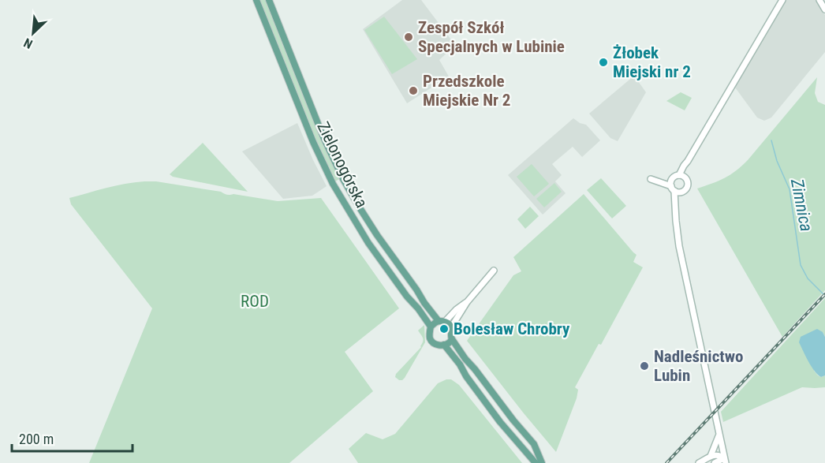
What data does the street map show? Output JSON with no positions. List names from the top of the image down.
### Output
{
  "streets": {
    "main road": ["Zielonogórska"]
  },
  "water": ["Zimnica"],
  "parks": ["ROD"],
  "places": [
    "Zespół Szkół Specjalnych w Lubinie",
    "Żłobek Miejski nr 2",
    "Przedszkole Miejskie Nr 2",
    "Bolesław Chrobry",
    "Nadleśnictwo Lubin"
  ],
  "scale_bar": "200 m",
  "north": "bottom left"
}
